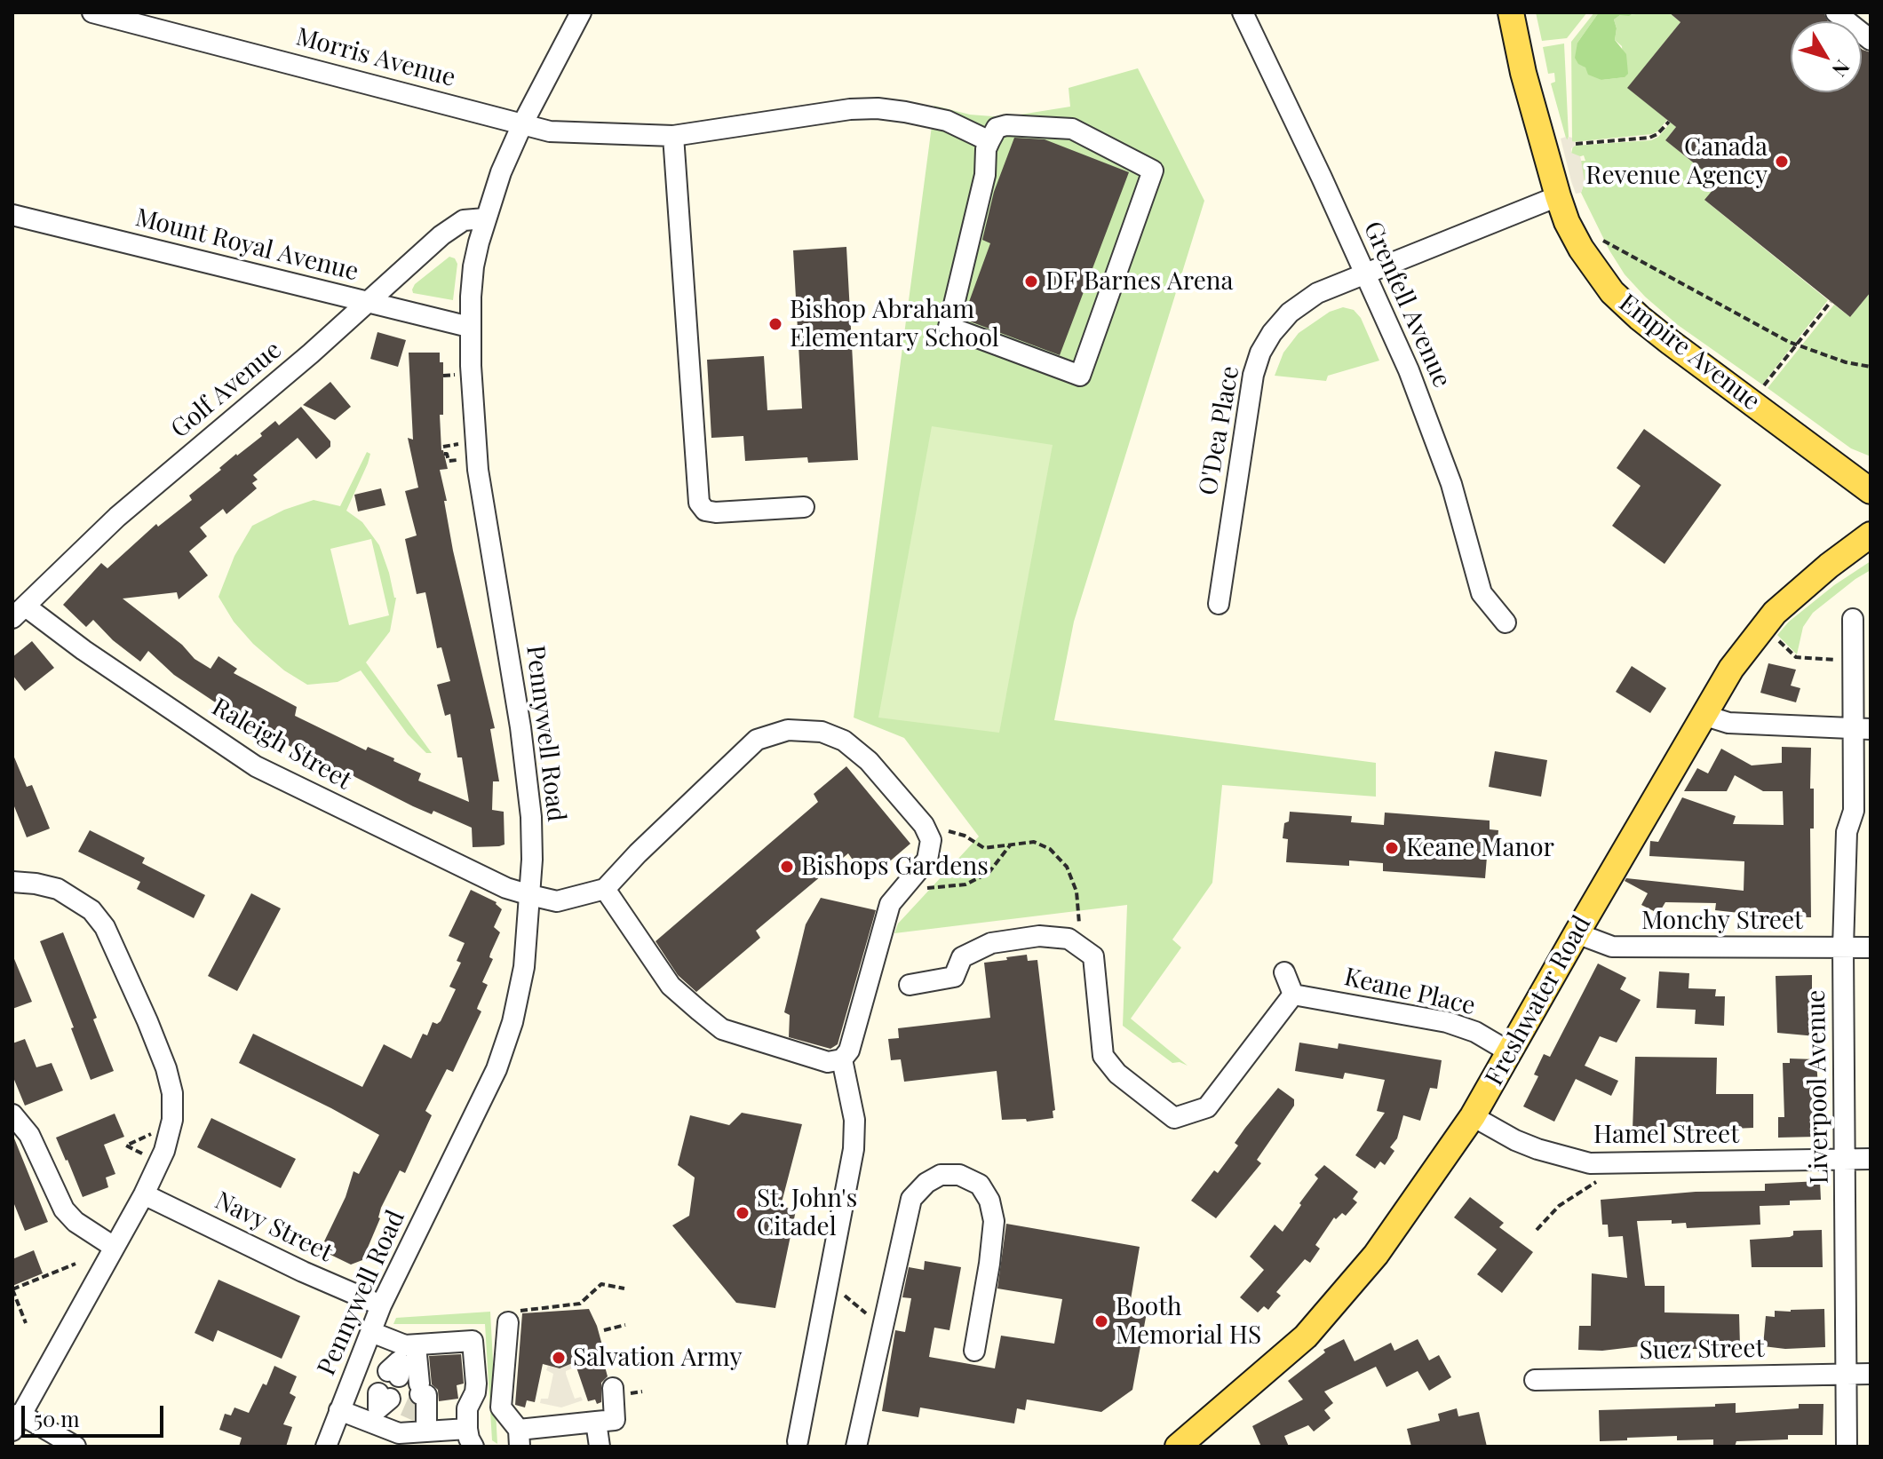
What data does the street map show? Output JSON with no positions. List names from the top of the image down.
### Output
{
  "streets": {
    "main road": ["Empire Avenue", "Freshwater Road"],
    "street": [
      "Morris Avenue",
      "Mount Royal Avenue",
      "Grenfell Avenue",
      "Golf Avenue",
      "O'Dea Place",
      "Pennywell Road",
      "Raleigh Street",
      "Monchy Street",
      "Keane Place",
      "Liverpool Avenue",
      "Hamel Street",
      "Navy Street",
      "Suez Street"
    ]
  },
  "crossings": [
    ["Morris Avenue", "Pennywell Road"],
    ["Mount Royal Avenue", "Golf Avenue"],
    ["Mount Royal Avenue", "Pennywell Road"],
    ["Grenfell Avenue", "O'Dea Place"],
    ["Empire Avenue", "O'Dea Place"],
    ["Golf Avenue", "Pennywell Road"],
    ["Golf Avenue", "Raleigh Street"],
    ["Pennywell Road", "Raleigh Street"],
    ["Pennywell Road", "Navy Street"],
    ["Monchy Street", "Freshwater Road"],
    ["Monchy Street", "Liverpool Avenue"],
    ["Keane Place", "Freshwater Road"],
    ["Freshwater Road", "Hamel Street"],
    ["Liverpool Avenue", "Hamel Street"],
    ["Liverpool Avenue", "Suez Street"]
  ],
  "places": [
    "Canada Revenue Agency",
    "DF Barnes Arena",
    "Bishop Abraham Elementary School",
    "Keane Manor",
    "Bishops Gardens",
    "St. John's Citadel",
    "Booth Memorial HS",
    "Salvation Army"
  ],
  "scale_bar": "50 m",
  "north": "bottom right"
}
